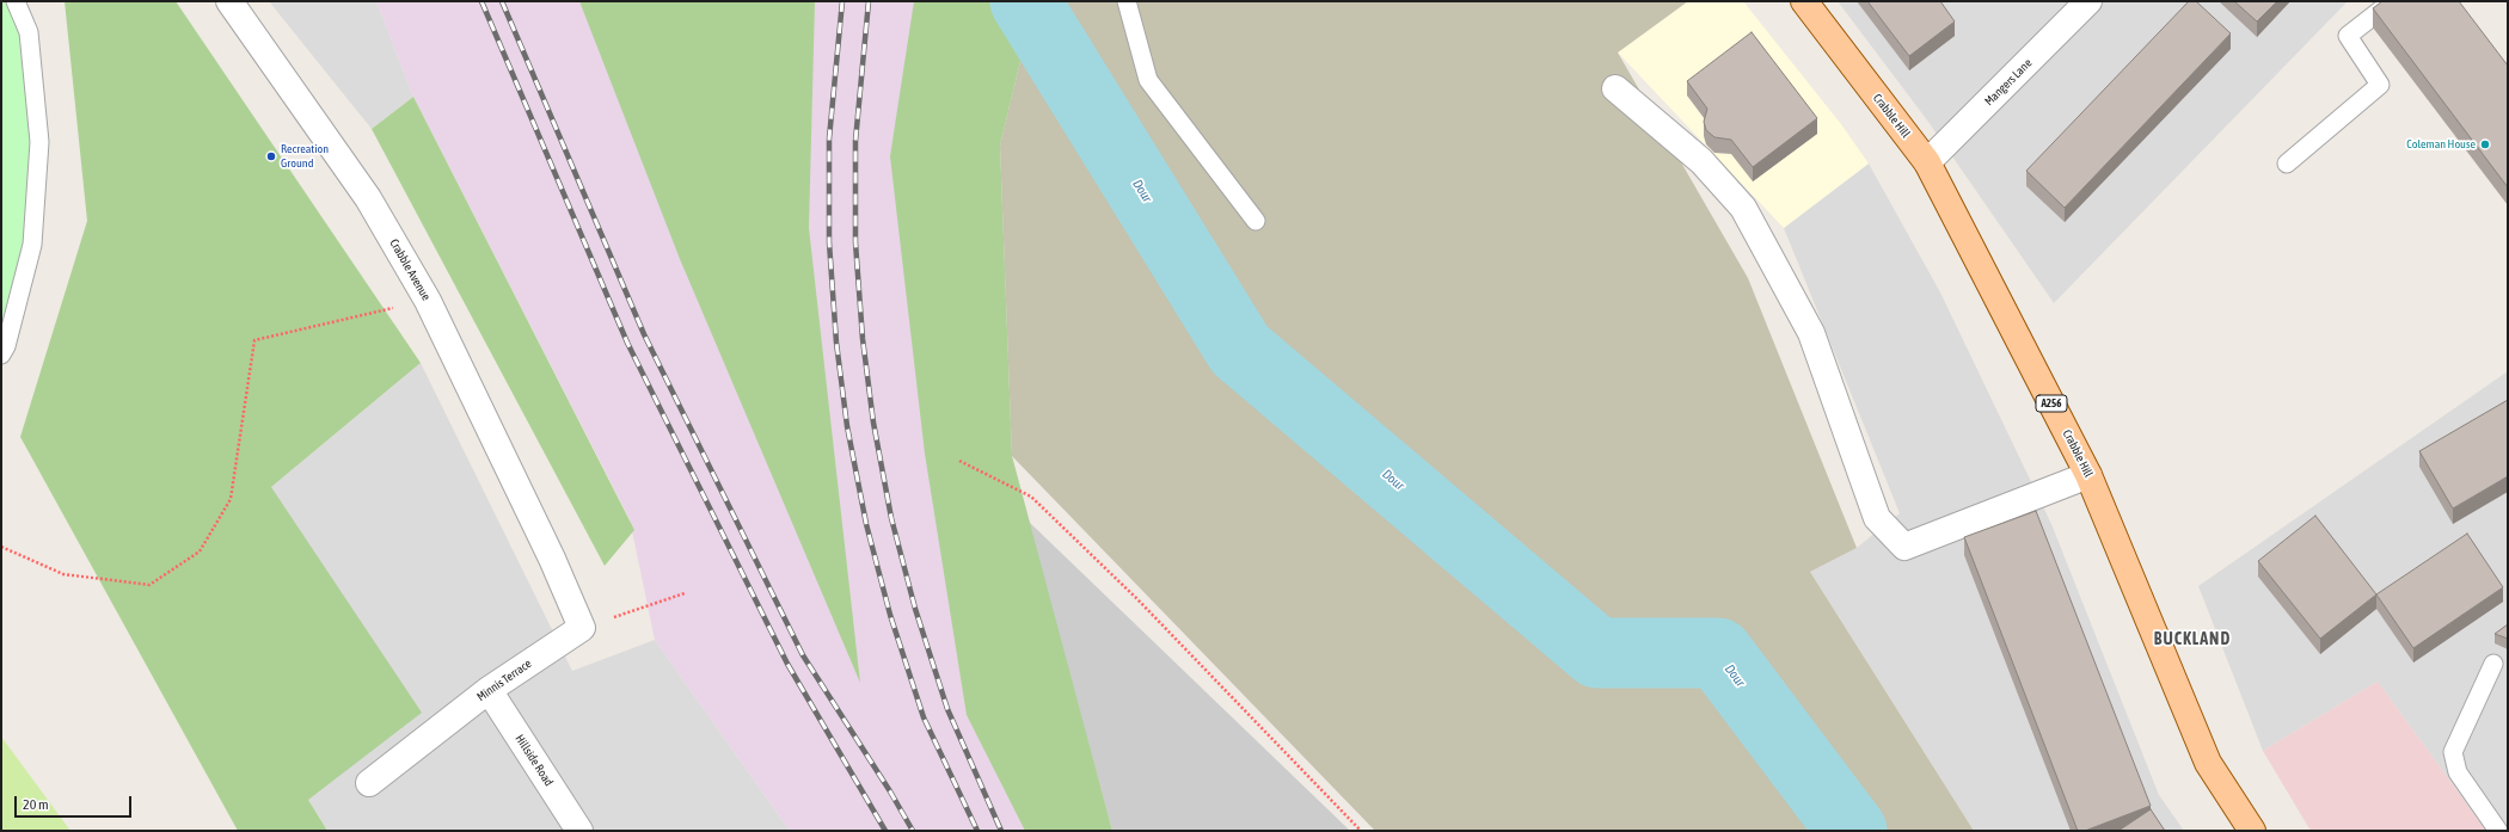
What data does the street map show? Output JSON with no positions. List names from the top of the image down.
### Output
{
  "streets": {
    "main road": ["Crabble Hill", "A256"],
    "street": [
      "Mangers Lane",
      "Crabble Avenue",
      "Minnis Terrace",
      "Hillside Road"
    ]
  },
  "crossings": [
    ["Mangers Lane", "Crabble Hill"],
    ["Crabble Avenue", "Minnis Terrace"],
    ["Minnis Terrace", "Hillside Road"]
  ],
  "districts": ["BUCKLAND"],
  "water": ["Dour"],
  "places": ["Coleman House", "Recreation Ground"],
  "scale_bar": "20 m"
}
